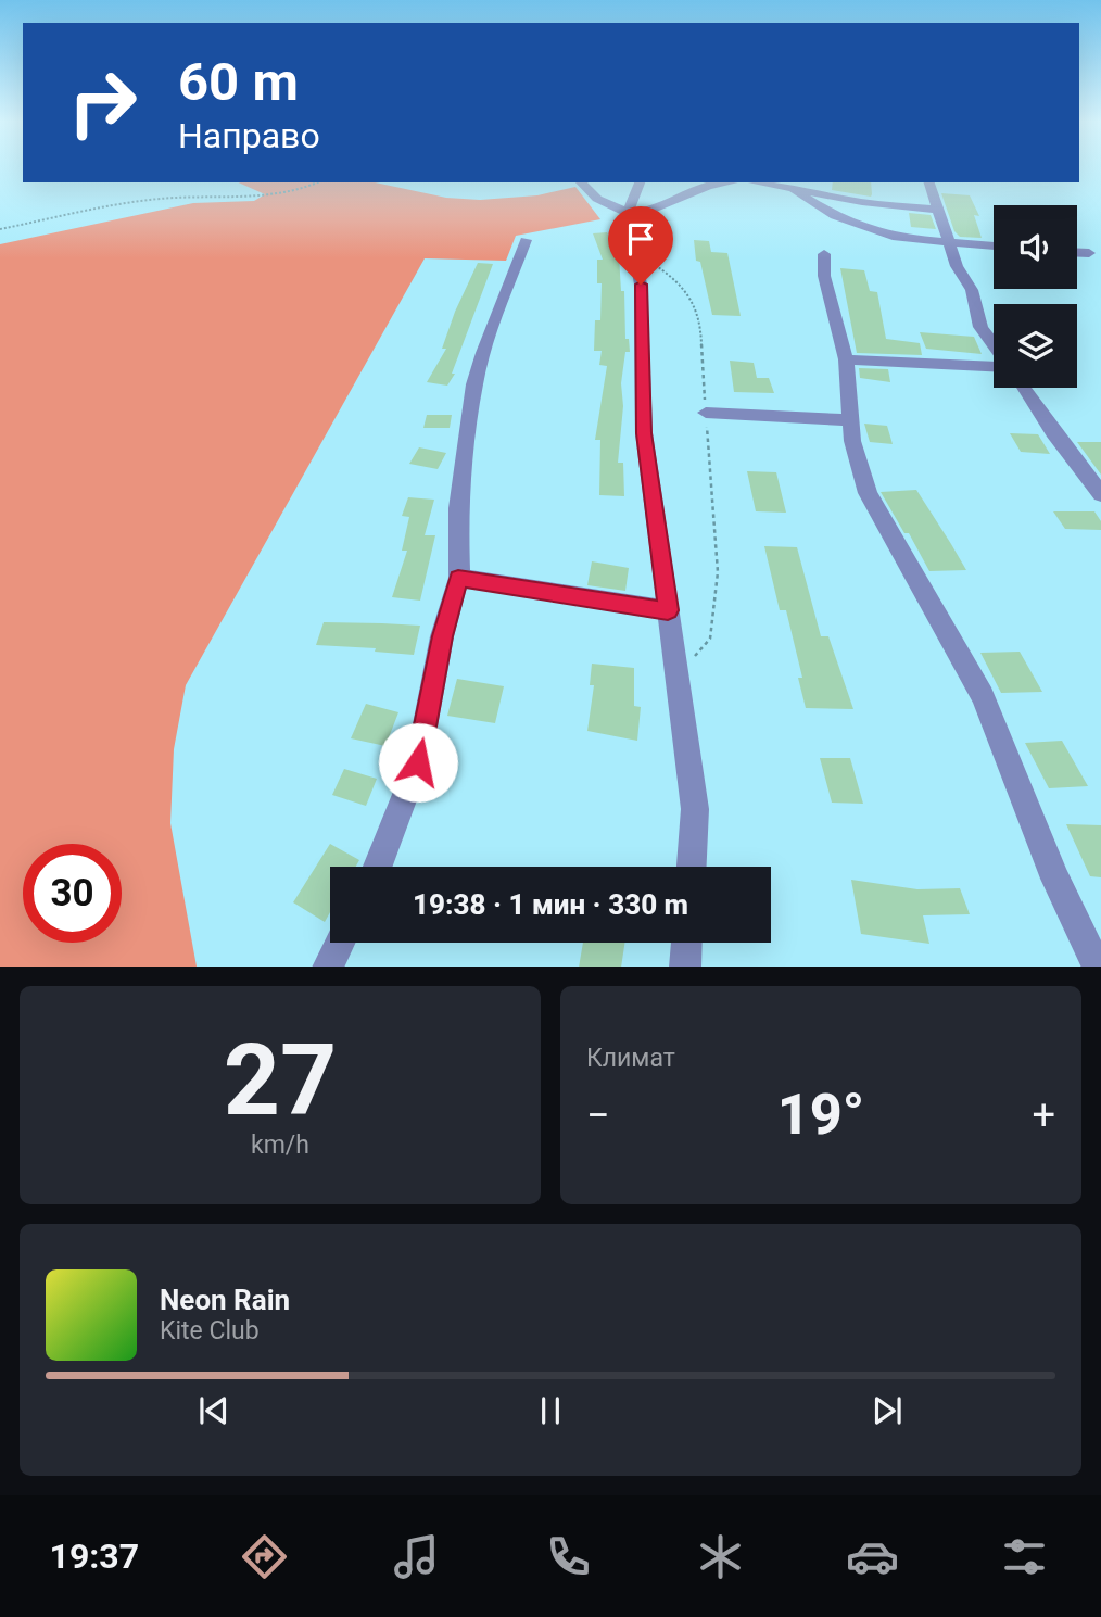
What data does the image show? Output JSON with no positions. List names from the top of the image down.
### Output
{
  "page": {
    "turn": ["60 m", "Направо"],
    "limit": "30",
    "trip": "19:38 · 1 мин · 330 m",
    "tile": [
      ["27", "km/h"],
      "Климат"
    ],
    "heat": ["−", "19°", "+"],
    "song": ["Neon Rain", "Kite Club"],
    "tabs": "19:37"
  }
}
